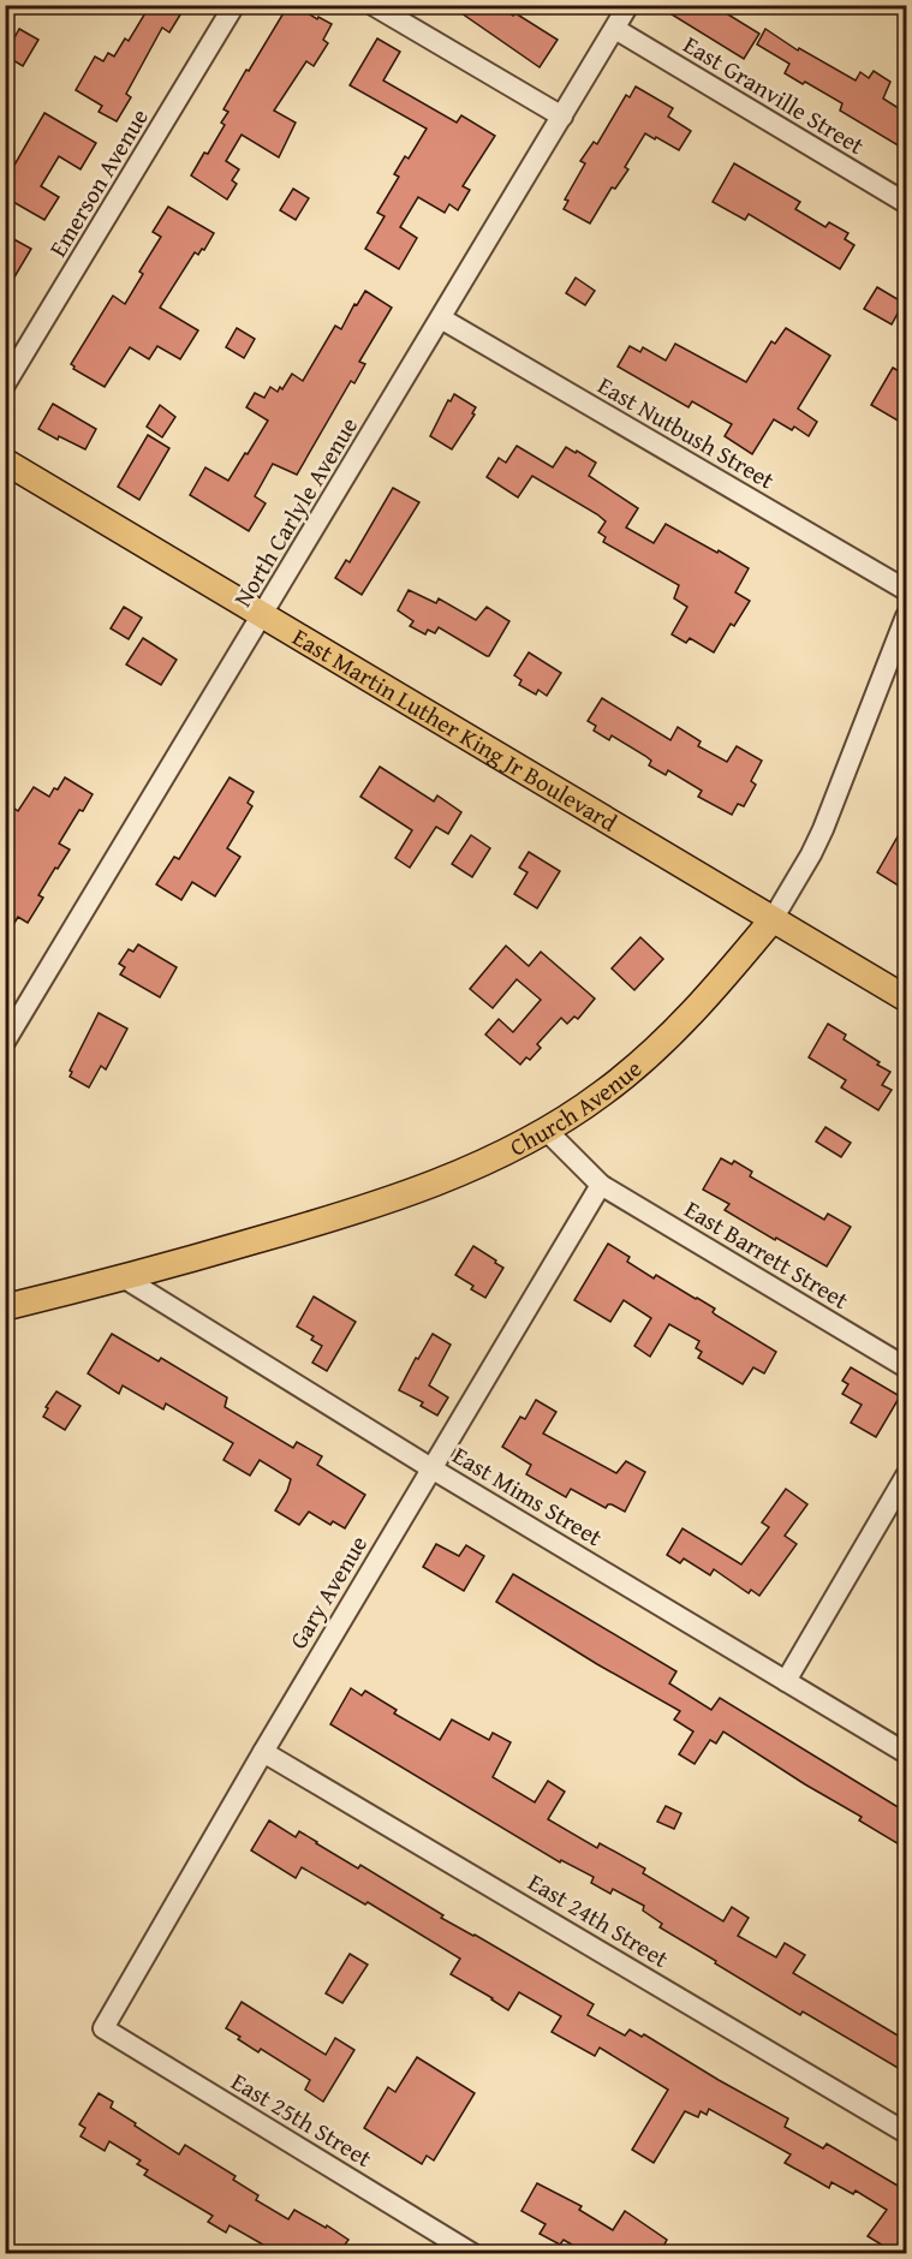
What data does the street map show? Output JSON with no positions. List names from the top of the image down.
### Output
{
  "streets": {
    "main road": ["East Martin Luther King Jr Boulevard", "Church Avenue"],
    "street": [
      "East Granville Street",
      "Emerson Avenue",
      "East Nutbush Street",
      "North Carlyle Avenue",
      "East Barrett Street",
      "East Mims Street",
      "Gary Avenue",
      "East 24th Street",
      "East 25th Street"
    ]
  },
  "crossings": [
    ["East Granville Street", "North Carlyle Avenue"],
    ["East Nutbush Street", "North Carlyle Avenue"],
    ["North Carlyle Avenue", "East Martin Luther King Jr Boulevard"],
    ["East Martin Luther King Jr Boulevard", "Church Avenue"],
    ["Church Avenue", "East Barrett Street"],
    ["Church Avenue", "East Mims Street"],
    ["East Barrett Street", "Gary Avenue"],
    ["East Mims Street", "Gary Avenue"],
    ["Gary Avenue", "East 24th Street"],
    ["Gary Avenue", "East 25th Street"]
  ]
}
